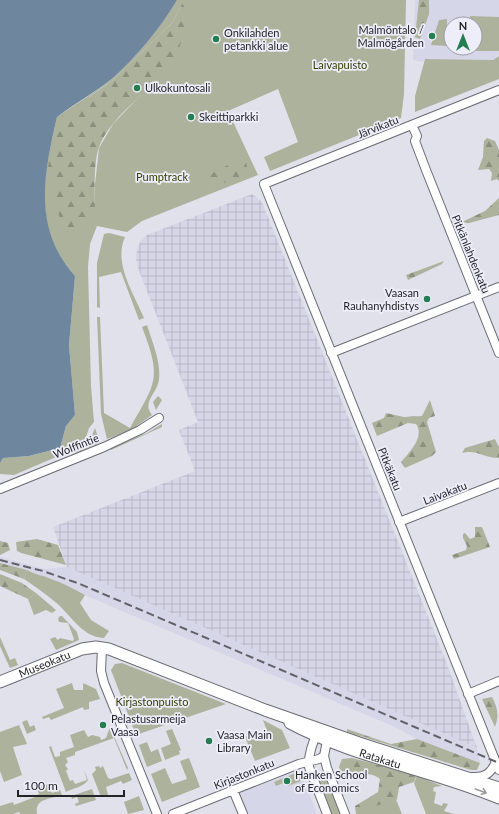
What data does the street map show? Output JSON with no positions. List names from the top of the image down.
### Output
{
  "streets": {
    "main road": ["Museokatu", "Ratakatu"],
    "street": [
      "Järvikatu",
      "Pitkänlahdenkatu",
      "Wolffintie",
      "Pitkäkatu",
      "Laivakatu",
      "Kirjastonkatu"
    ]
  },
  "crossings": [
    ["Järvikatu", "Pitkänlahdenkatu"],
    ["Järvikatu", "Pitkäkatu"],
    ["Pitkäkatu", "Laivakatu"],
    ["Pitkäkatu", "Ratakatu"],
    ["Museokatu", "Ratakatu"]
  ],
  "parks": ["Laivapuisto", "Pumptrack", "Kirjastonpuisto"],
  "places": [
    "Malmöntalo / Malmögården",
    "Onkilahden petankki alue",
    "Ulkokuntosali",
    "Skeittiparkki",
    "Vaasan Rauhanyhdistys",
    "Pelastusarmeija Vaasa",
    "Vaasa Main Library",
    "Hanken School of Economics"
  ],
  "scale_bar": "100 m",
  "north": "top"
}
